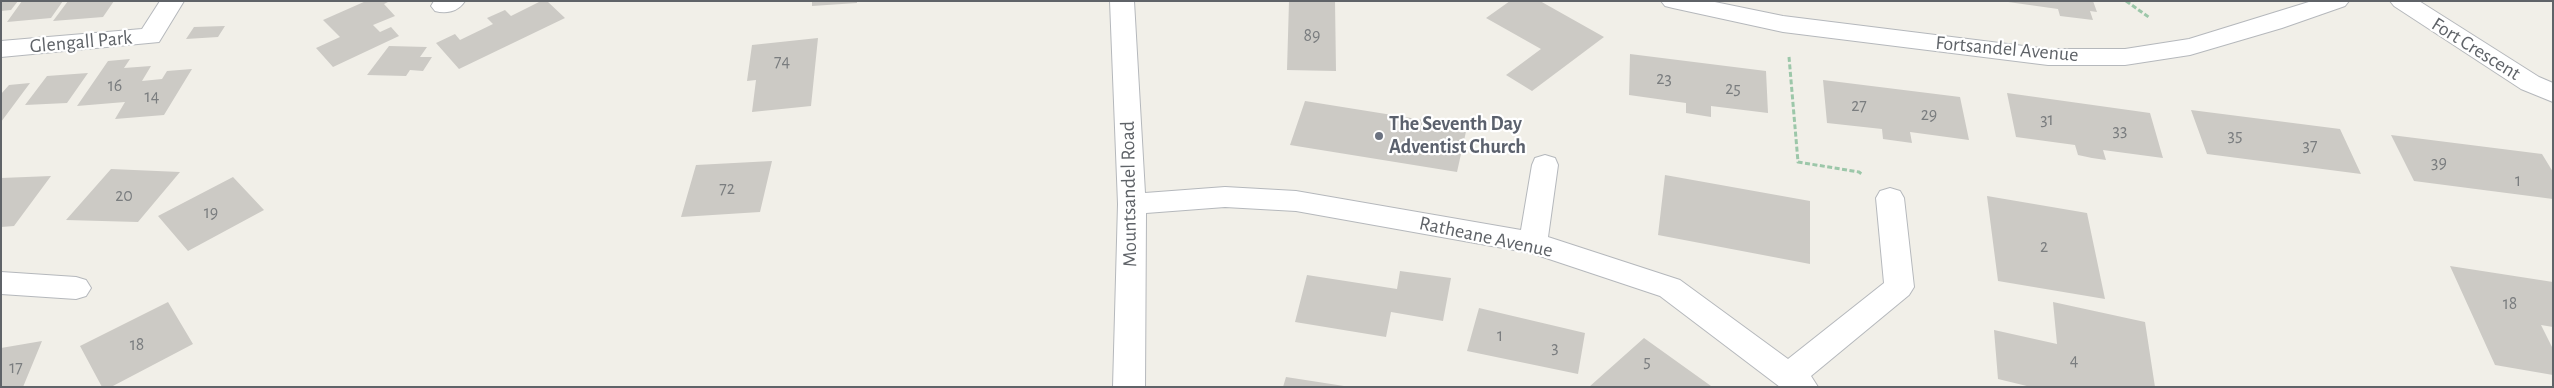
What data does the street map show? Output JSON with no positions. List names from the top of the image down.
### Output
{
  "streets": {
    "street": [
      "Glengall Park",
      "Fortsandel Avenue",
      "Fort Crescent",
      "Mountsandel Road",
      "Ratheane Avenue"
    ]
  },
  "crossings": [
    ["Mountsandel Road", "Ratheane Avenue"]
  ],
  "places": ["The Seventh Day Adventist Church"],
  "house_numbers": [
    "89",
    "74",
    "23",
    "16",
    "25",
    "14",
    "27",
    "29",
    "31",
    "33",
    "35",
    "37",
    "39",
    "1",
    "72",
    "20",
    "19",
    "2",
    "18",
    "1",
    "18",
    "3",
    "4",
    "5",
    "17"
  ]
}
